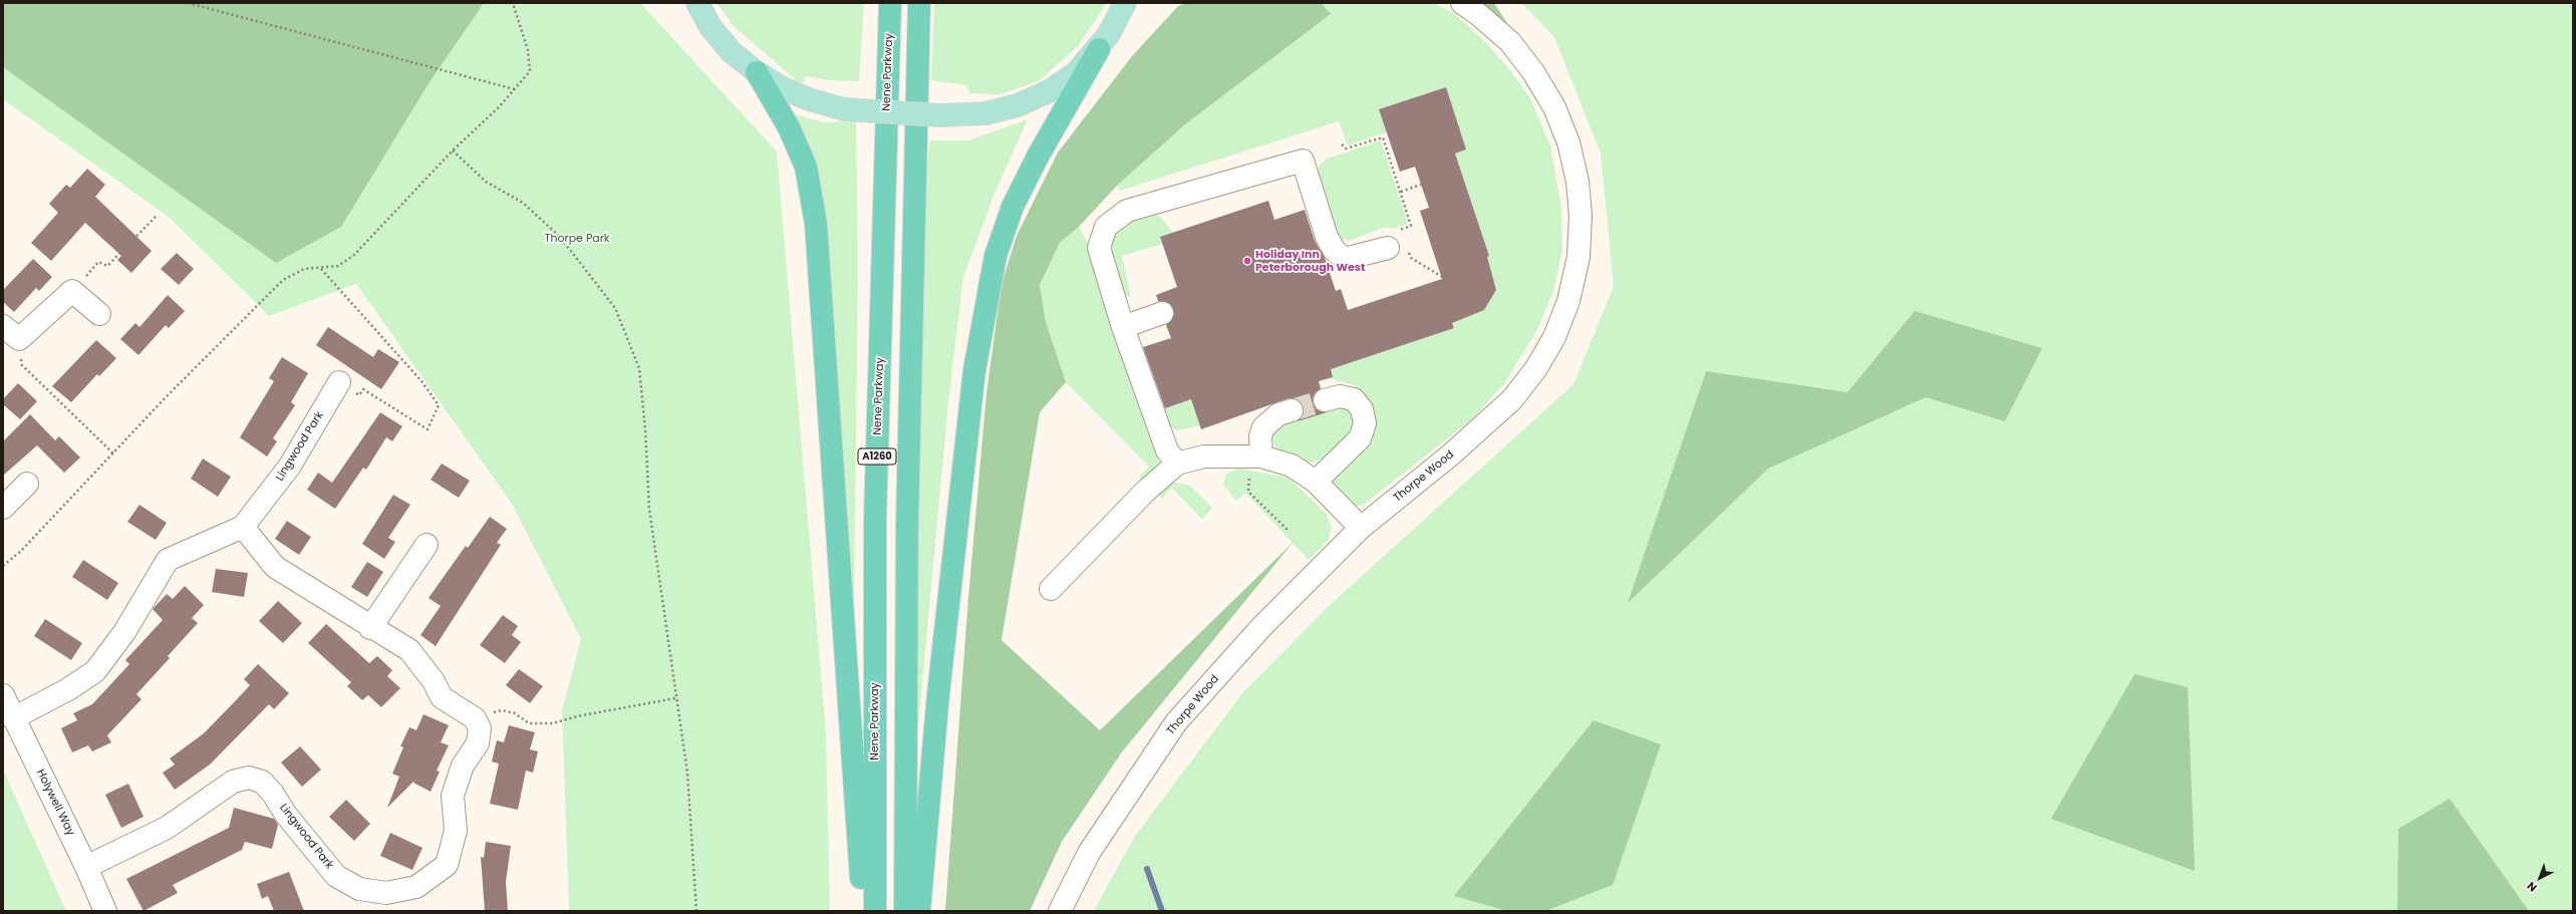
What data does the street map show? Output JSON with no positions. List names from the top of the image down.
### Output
{
  "streets": {
    "highway": ["Nene Parkway", "A1260"],
    "street": ["Lingwood Park", "Thorpe Wood", "Holywell Way"]
  },
  "crossings": [
    ["Lingwood Park", "Holywell Way"]
  ],
  "parks": ["Thorpe Park"],
  "places": ["Holiday Inn Peterborough West"],
  "north": "bottom left"
}
